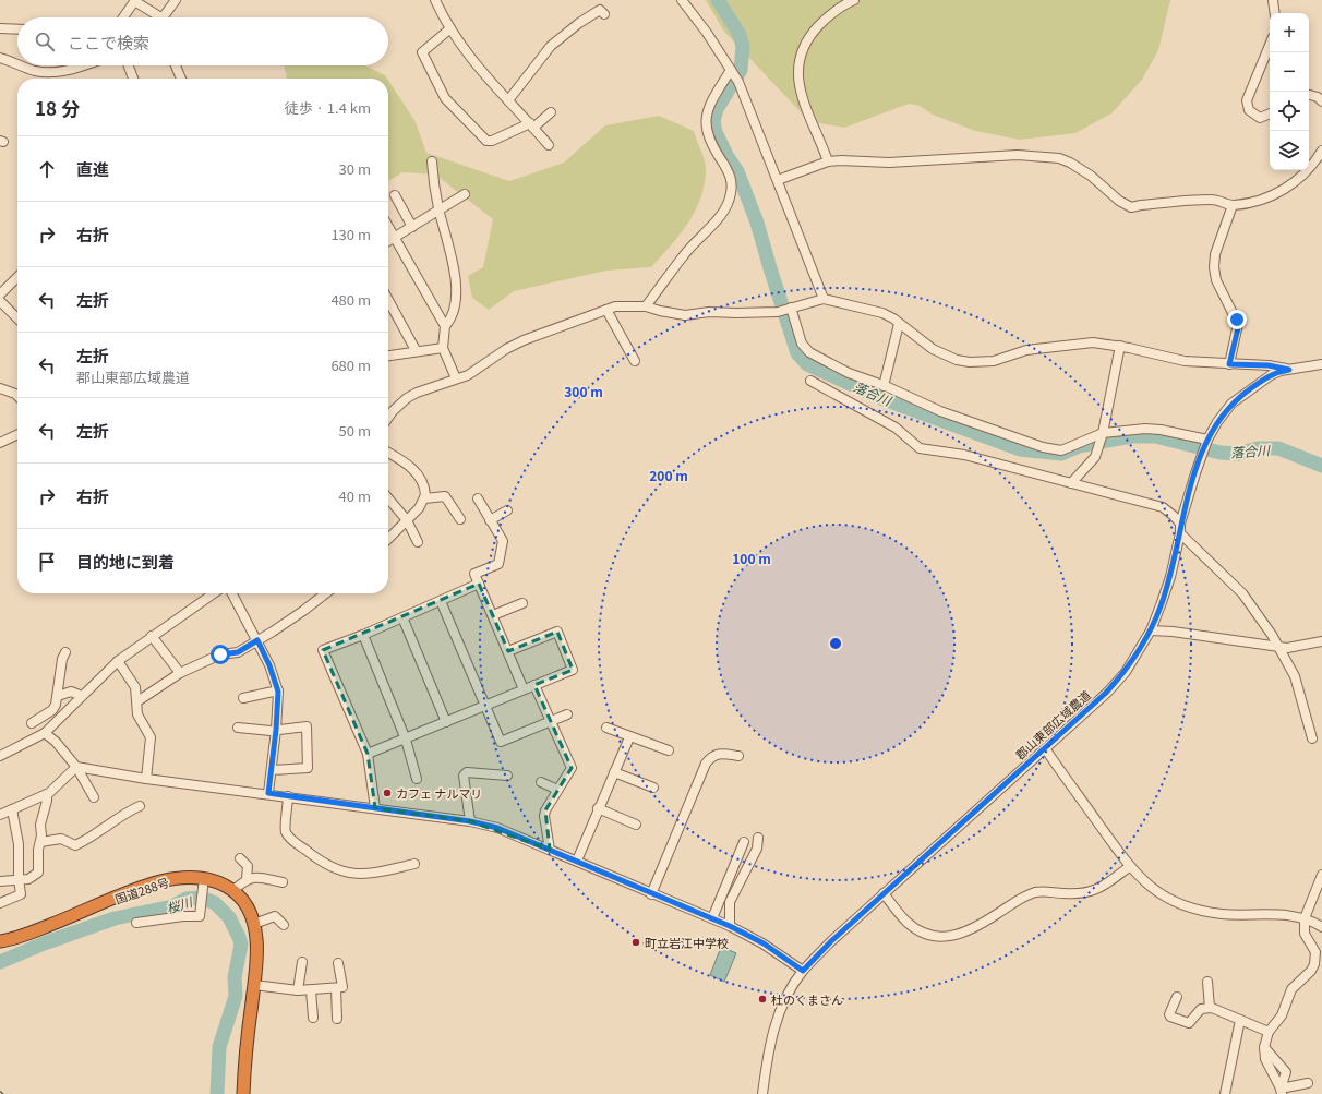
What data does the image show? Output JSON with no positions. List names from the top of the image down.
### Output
{
  "streets": {
    "highway": ["国道288号"],
    "street": ["郡山東部広域農道"]
  },
  "water": ["落合川", "桜川"],
  "places": ["カフェ ナルマリ", "町立岩江中学校", "杜のくまさん"],
  "page": {
    "map_buttons": ["+", "−"],
    "search": "ここで検索",
    "heading": ["18 分", "徒歩 · 1.4 km"],
    "list": [
      ["直進", "30 m"],
      ["右折", "130 m"],
      ["左折", "480 m"],
      ["左折", "郡山東部広域農道", "680 m"],
      ["左折", "50 m"],
      ["右折", "40 m"],
      "目的地に到着"
    ]
  },
  "rings": ["300 m", "200 m", "100 m"]
}
